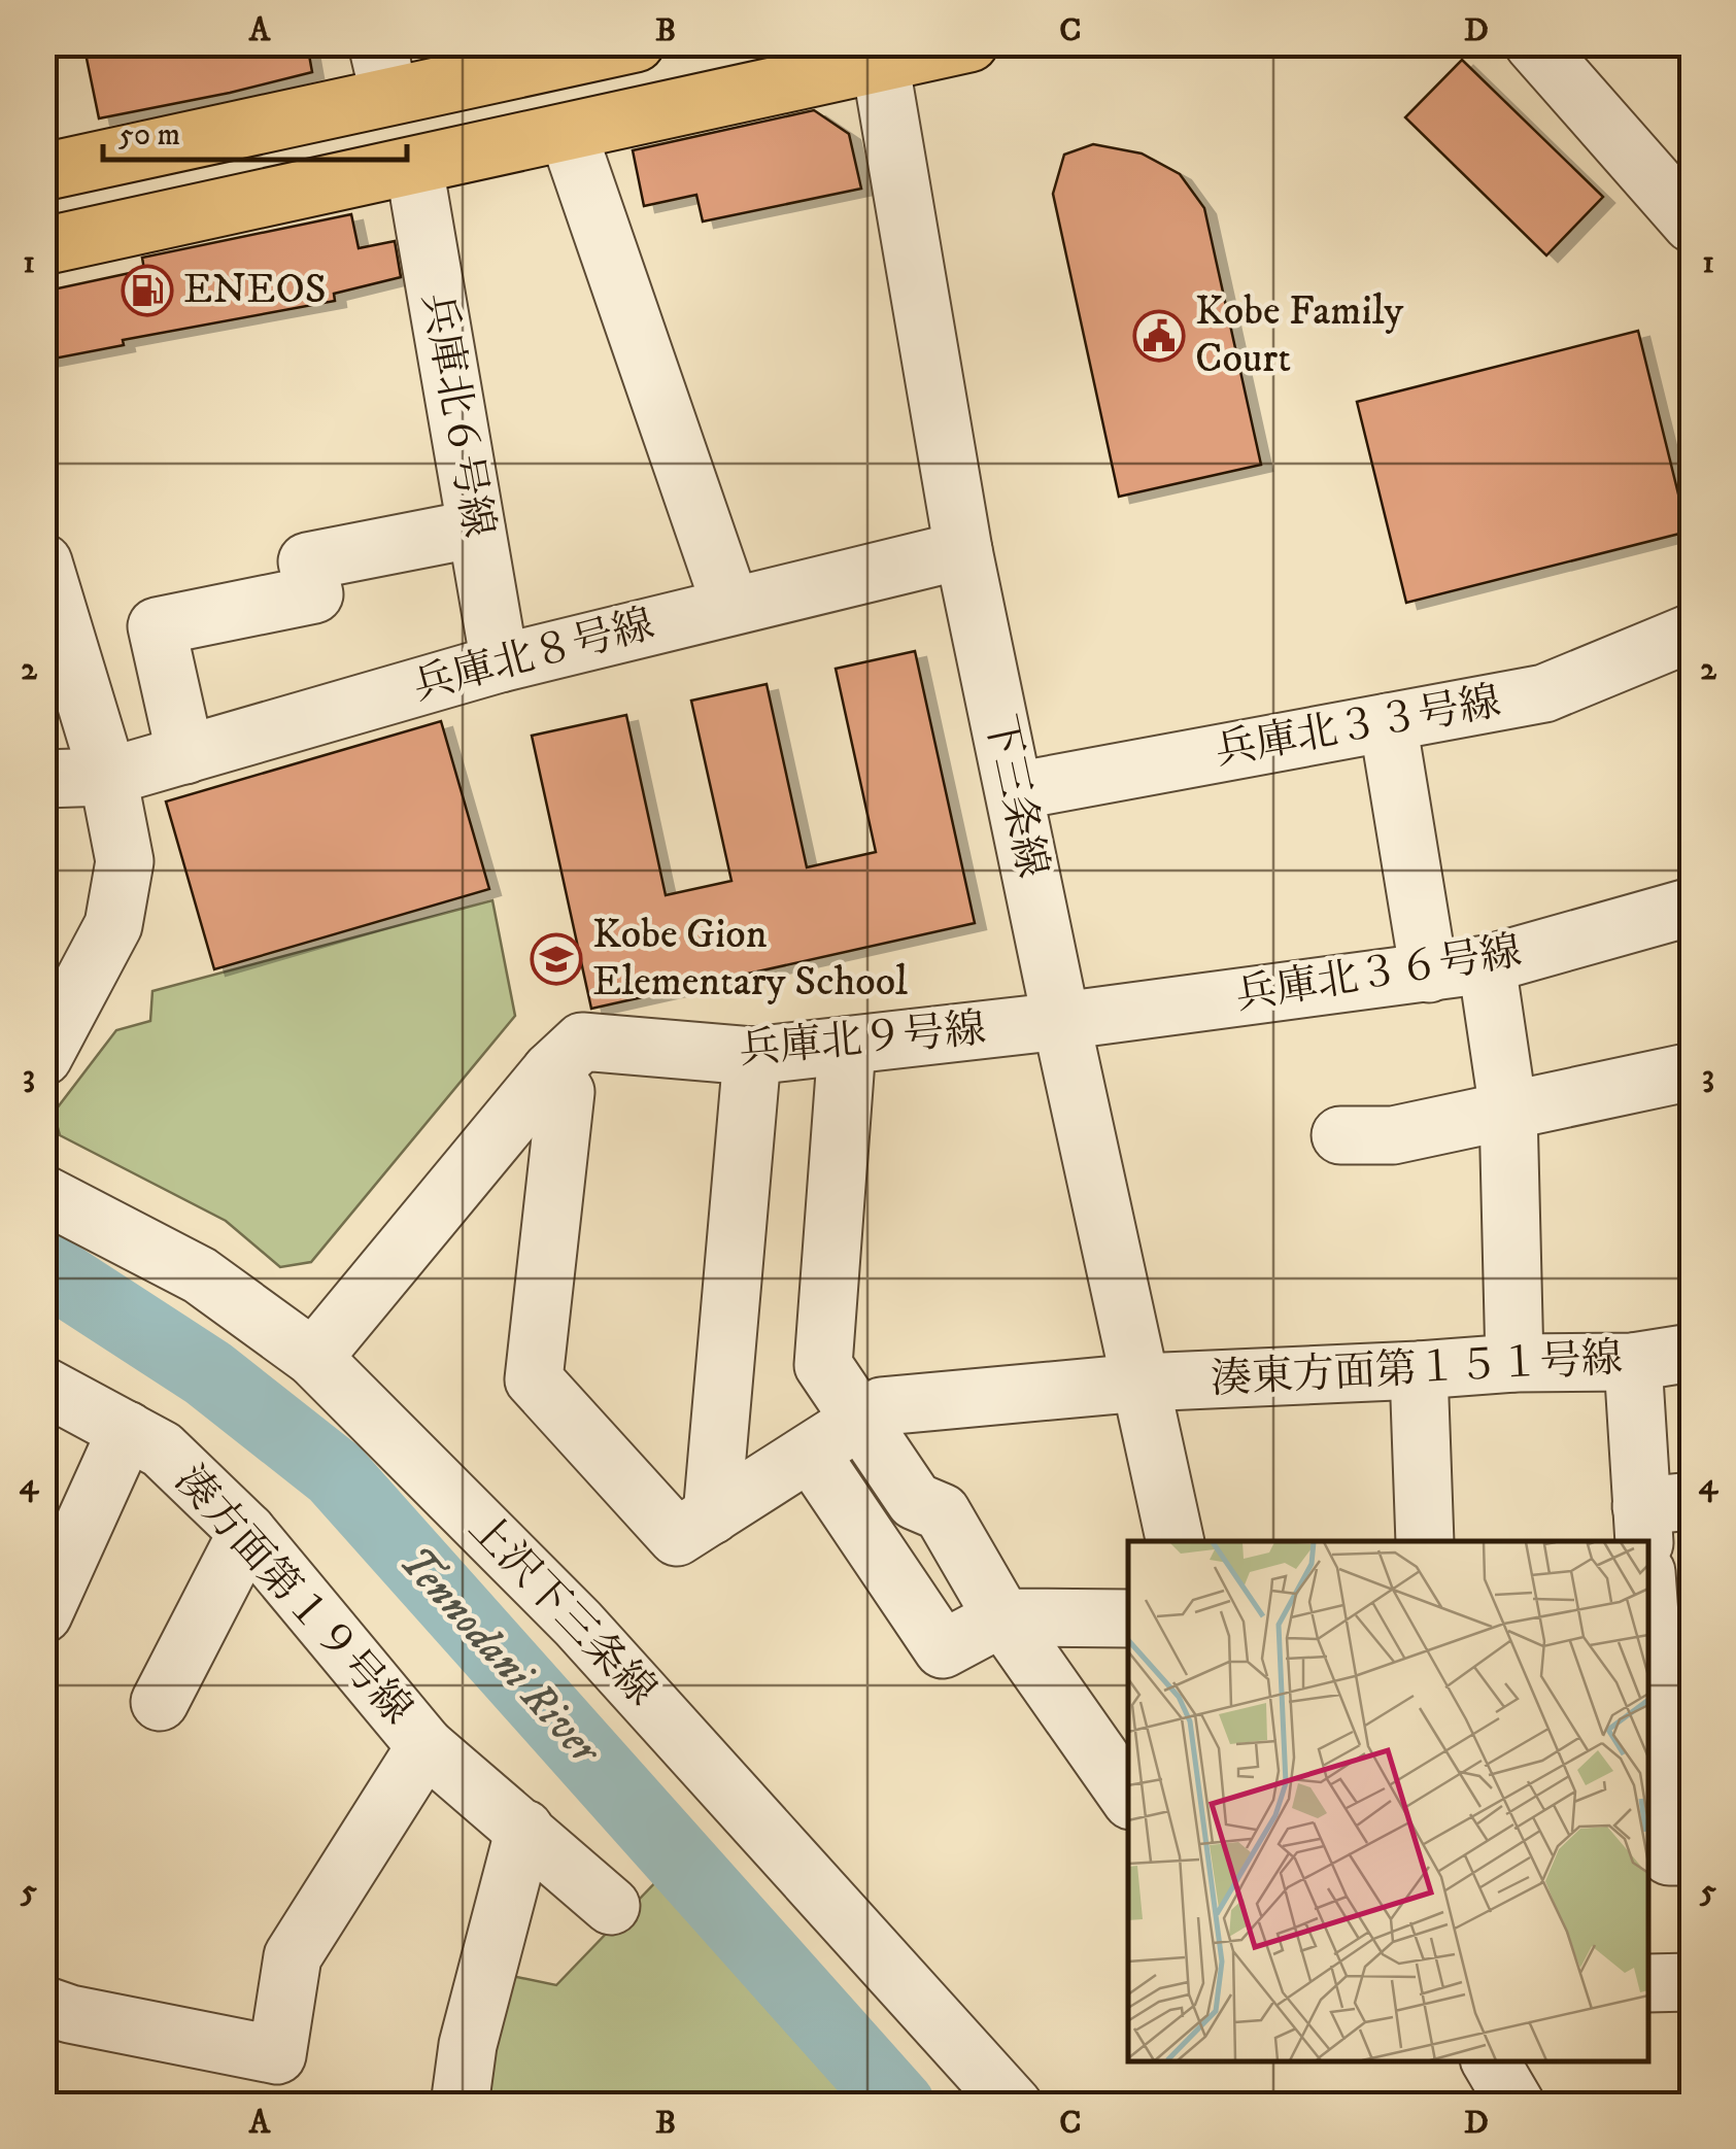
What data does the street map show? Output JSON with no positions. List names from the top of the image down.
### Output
{
  "streets": {
    "street": [
      "兵庫北６号線",
      "兵庫北８号線",
      "兵庫北３３号線",
      "下三条線",
      "兵庫北３６号線",
      "兵庫北９号線",
      "湊東方面第１５１号線",
      "湊方面第１９号線",
      "上沢下三条線"
    ]
  },
  "crossings": [
    ["兵庫北６号線", "兵庫北８号線"],
    ["兵庫北８号線", "下三条線"],
    ["兵庫北３３号線", "下三条線"],
    ["下三条線", "兵庫北３６号線"],
    ["下三条線", "兵庫北９号線"],
    ["下三条線", "湊東方面第１５１号線"],
    ["兵庫北３６号線", "兵庫北９号線"],
    ["兵庫北９号線", "湊東方面第１５１号線"],
    ["兵庫北９号線", "上沢下三条線"]
  ],
  "water": ["Tennodani River"],
  "places": {
    "fuel station": ["ENEOS"],
    "public building": ["Kobe Family Court"],
    "school or university": ["Kobe Gion Elementary School"]
  },
  "scale_bar": "50 m",
  "grid": {
    "columns": [
      "A",
      "B",
      "C",
      "D"
    ],
    "rows": [
      "1",
      "2",
      "3",
      "4",
      "5"
    ]
  }
}
